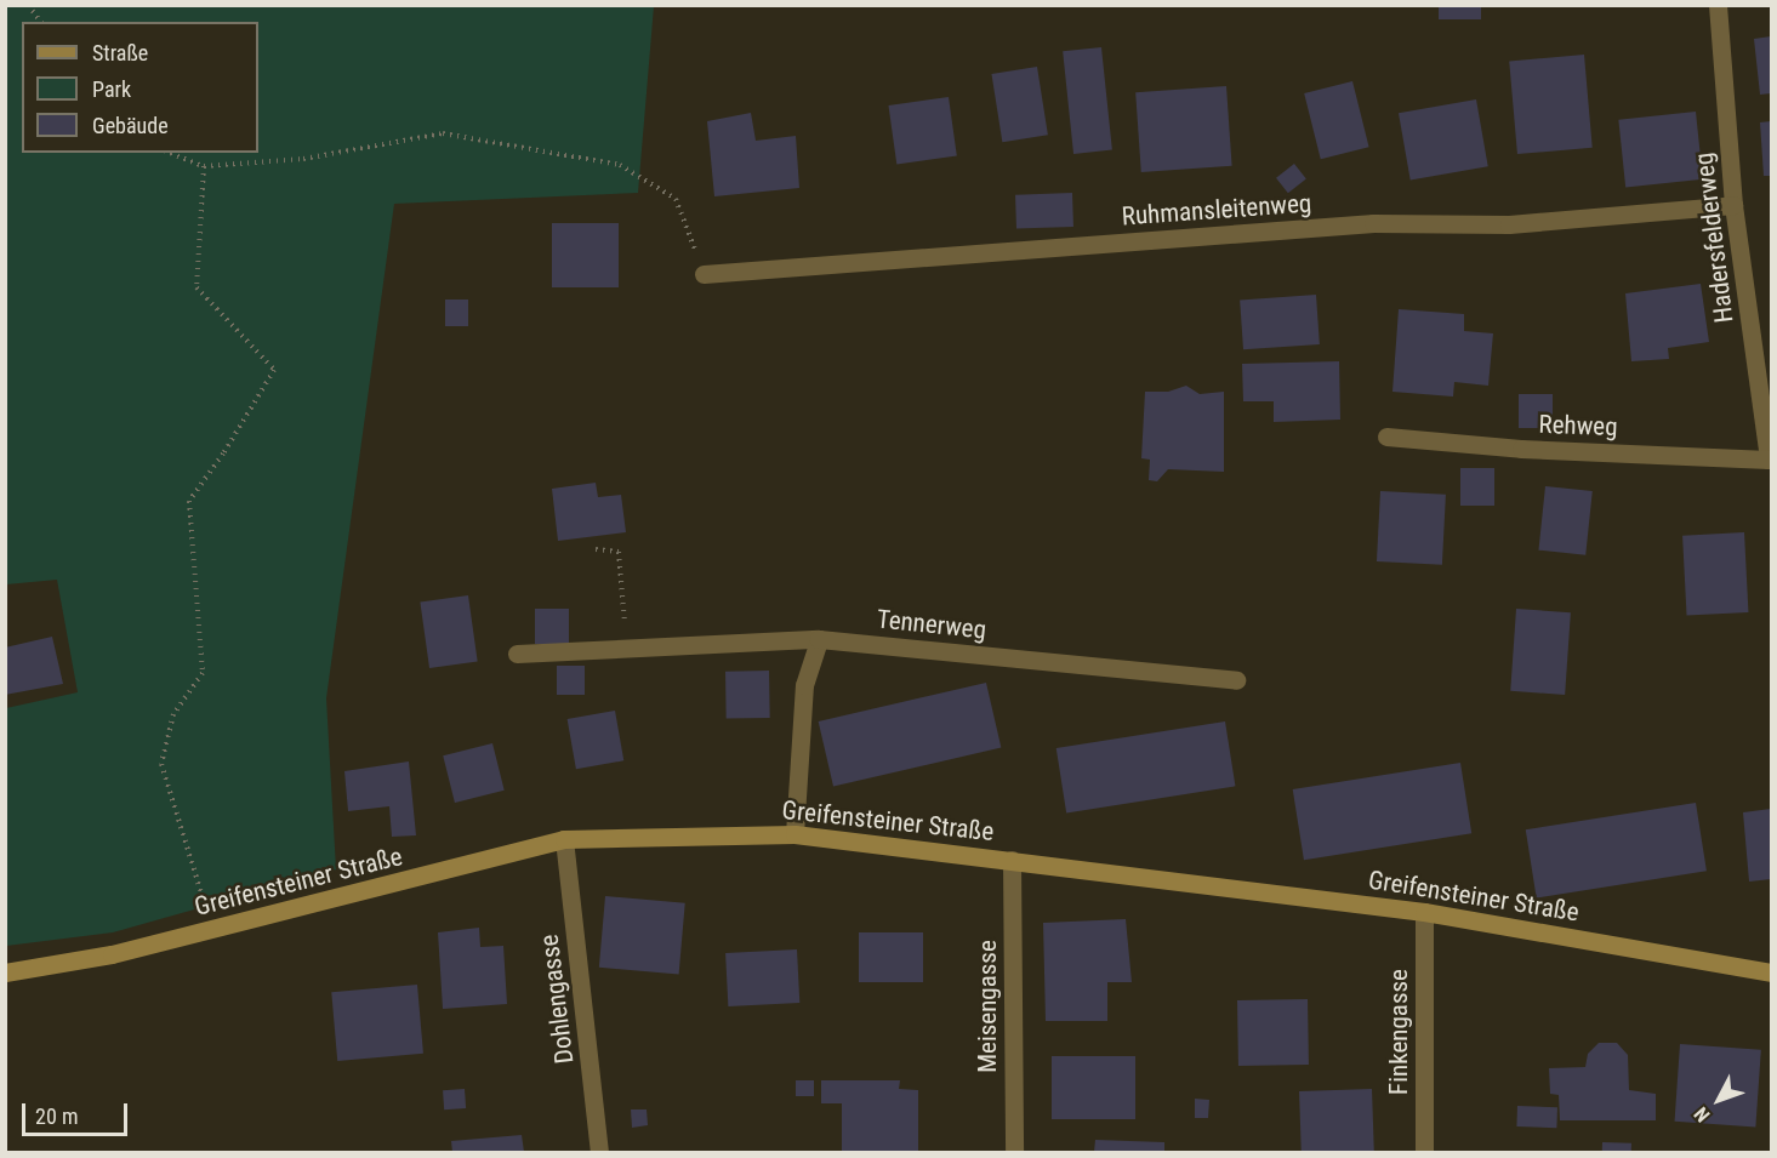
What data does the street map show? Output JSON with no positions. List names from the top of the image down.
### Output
{
  "streets": {
    "main road": ["Greifensteiner Straße"],
    "street": [
      "Ruhmansleitenweg",
      "Hadersfelderweg",
      "Rehweg",
      "Tennerweg",
      "Dohlengasse",
      "Meisengasse",
      "Finkengasse"
    ]
  },
  "crossings": [
    ["Ruhmansleitenweg", "Hadersfelderweg"],
    ["Hadersfelderweg", "Rehweg"],
    ["Greifensteiner Straße", "Dohlengasse"],
    ["Greifensteiner Straße", "Meisengasse"],
    ["Greifensteiner Straße", "Finkengasse"]
  ],
  "legend": ["Straße", "Park", "Gebäude"],
  "scale_bar": "20 m",
  "north": "bottom left"
}
